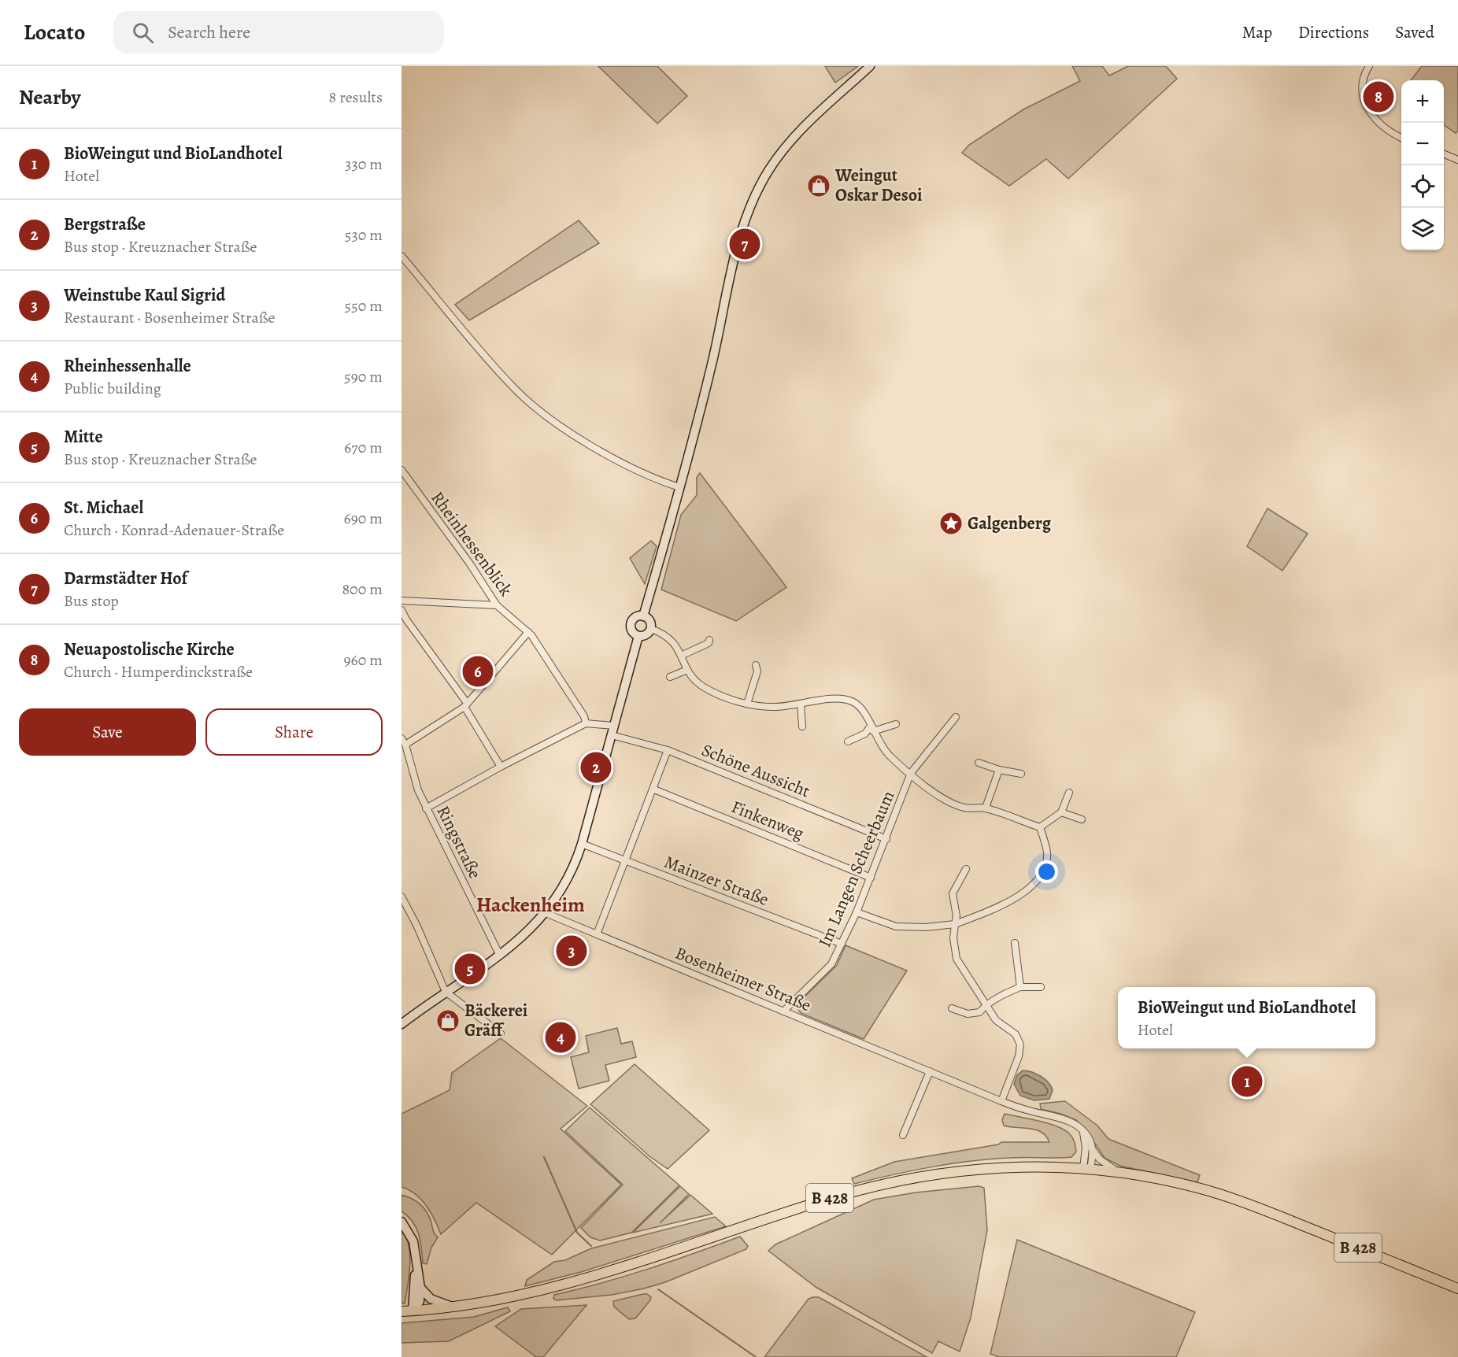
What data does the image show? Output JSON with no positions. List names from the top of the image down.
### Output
{
  "streets": {
    "main road": ["B 428"],
    "street": [
      "Rheinhessenblick",
      "Schöne Aussicht",
      "Finkenweg",
      "Ringstraße",
      "Im Langen Scheerbaum",
      "Mainzer Straße",
      "Bosenheimer Straße"
    ]
  },
  "crossings": [
    ["Schöne Aussicht", "Im Langen Scheerbaum"],
    ["Finkenweg", "Im Langen Scheerbaum"],
    ["Im Langen Scheerbaum", "Mainzer Straße"],
    ["Im Langen Scheerbaum", "Bosenheimer Straße"]
  ],
  "districts": ["Hackenheim"],
  "places": {
    "shop": ["Weingut Oskar Desoi", "Bäckerei Gräff"],
    "place": ["Galgenberg"]
  },
  "page": {
    "header": "Locato",
    "search": "Search here",
    "nav": ["Map", "Directions", "Saved"],
    "heading": ["Nearby", "8 results"],
    "pins": [
      "8",
      "7",
      "6",
      "2",
      "3",
      "5",
      "4",
      "1"
    ],
    "map_buttons": ["+", "−"],
    "list": [
      {
        "mark": "1",
        "name": "BioWeingut und BioLandhotel",
        "note": "Hotel",
        "value": "330 m"
      },
      {
        "mark": "2",
        "name": "Bergstraße",
        "note": "Bus stop · Kreuznacher Straße",
        "value": "530 m"
      },
      {
        "mark": "3",
        "name": "Weinstube Kaul Sigrid",
        "note": "Restaurant · Bosenheimer Straße",
        "value": "550 m"
      },
      {
        "mark": "4",
        "name": "Rheinhessenhalle",
        "note": "Public building",
        "value": "590 m"
      },
      {
        "mark": "5",
        "name": "Mitte",
        "note": "Bus stop · Kreuznacher Straße",
        "value": "670 m"
      },
      {
        "mark": "6",
        "name": "St. Michael",
        "note": "Church · Konrad-Adenauer-Straße",
        "value": "690 m"
      },
      {
        "mark": "7",
        "name": "Darmstädter Hof",
        "note": "Bus stop",
        "value": "800 m"
      },
      {
        "mark": "8",
        "name": "Neuapostolische Kirche",
        "note": "Church · Humperdinckstraße",
        "value": "960 m"
      }
    ],
    "buttons": ["Save", "Share"],
    "popup": ["BioWeingut und BioLandhotel", "Hotel"]
  }
}
